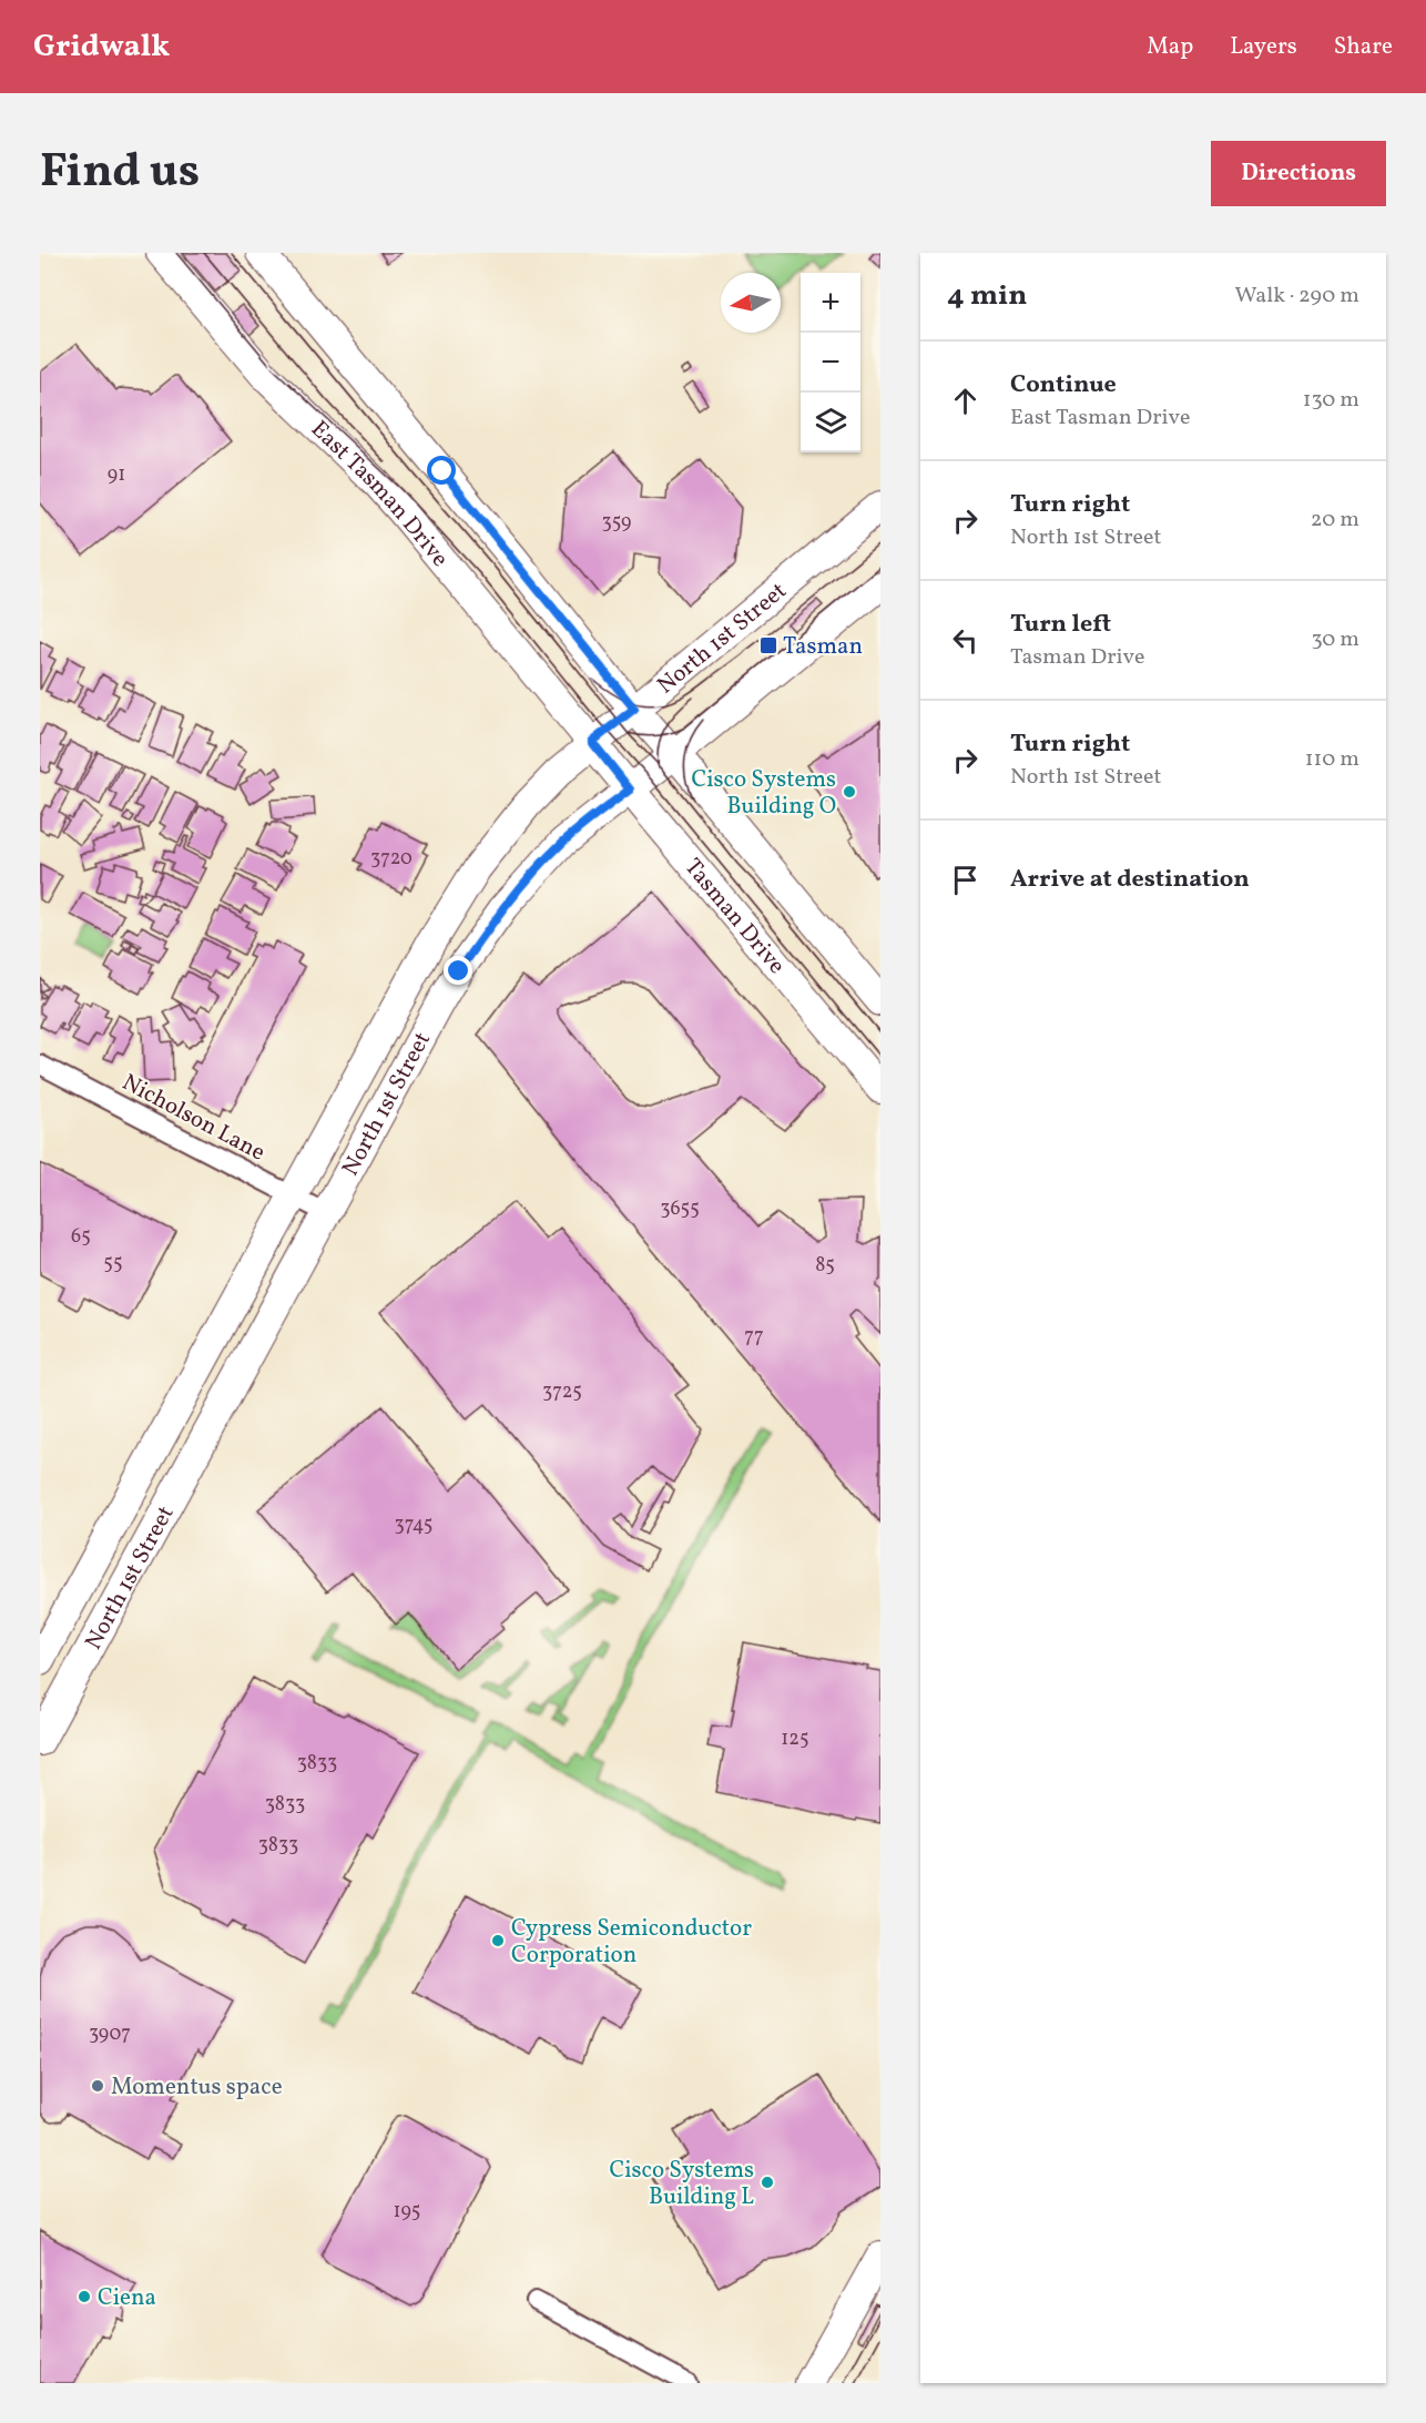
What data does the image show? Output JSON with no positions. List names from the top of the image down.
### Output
{
  "streets": {
    "main road": ["East Tasman Drive", "North 1st Street", "Tasman Drive"],
    "street": ["Nicholson Lane"]
  },
  "crossings": [
    ["East Tasman Drive", "North 1st Street"],
    ["East Tasman Drive", "Tasman Drive"],
    ["North 1st Street", "Tasman Drive"],
    ["North 1st Street", "Nicholson Lane"]
  ],
  "places": {
    "transit": ["Tasman"],
    "other": [
      "Cisco Systems Building O",
      "Cypress Semiconductor Corporation",
      "Momentus space",
      "Cisco Systems Building L",
      "Ciena"
    ]
  },
  "house_numbers": [
    "91",
    "359",
    "3720",
    "3655",
    "65",
    "55",
    "85",
    "77",
    "3725",
    "3745",
    "125",
    "3833",
    "3833",
    "3833",
    "3907",
    "195"
  ],
  "north": "left",
  "page": {
    "header": "Gridwalk",
    "nav": ["Map", "Layers", "Share"],
    "title": "Find us",
    "buttons": "Directions",
    "heading": ["4 min", "Walk · 290 m"],
    "map_buttons": ["+", "−"],
    "list": [
      ["Continue", "East Tasman Drive", "130 m"],
      ["Turn right", "North 1st Street", "20 m"],
      ["Turn left", "Tasman Drive", "30 m"],
      ["Turn right", "North 1st Street", "110 m"],
      "Arrive at destination"
    ]
  }
}
